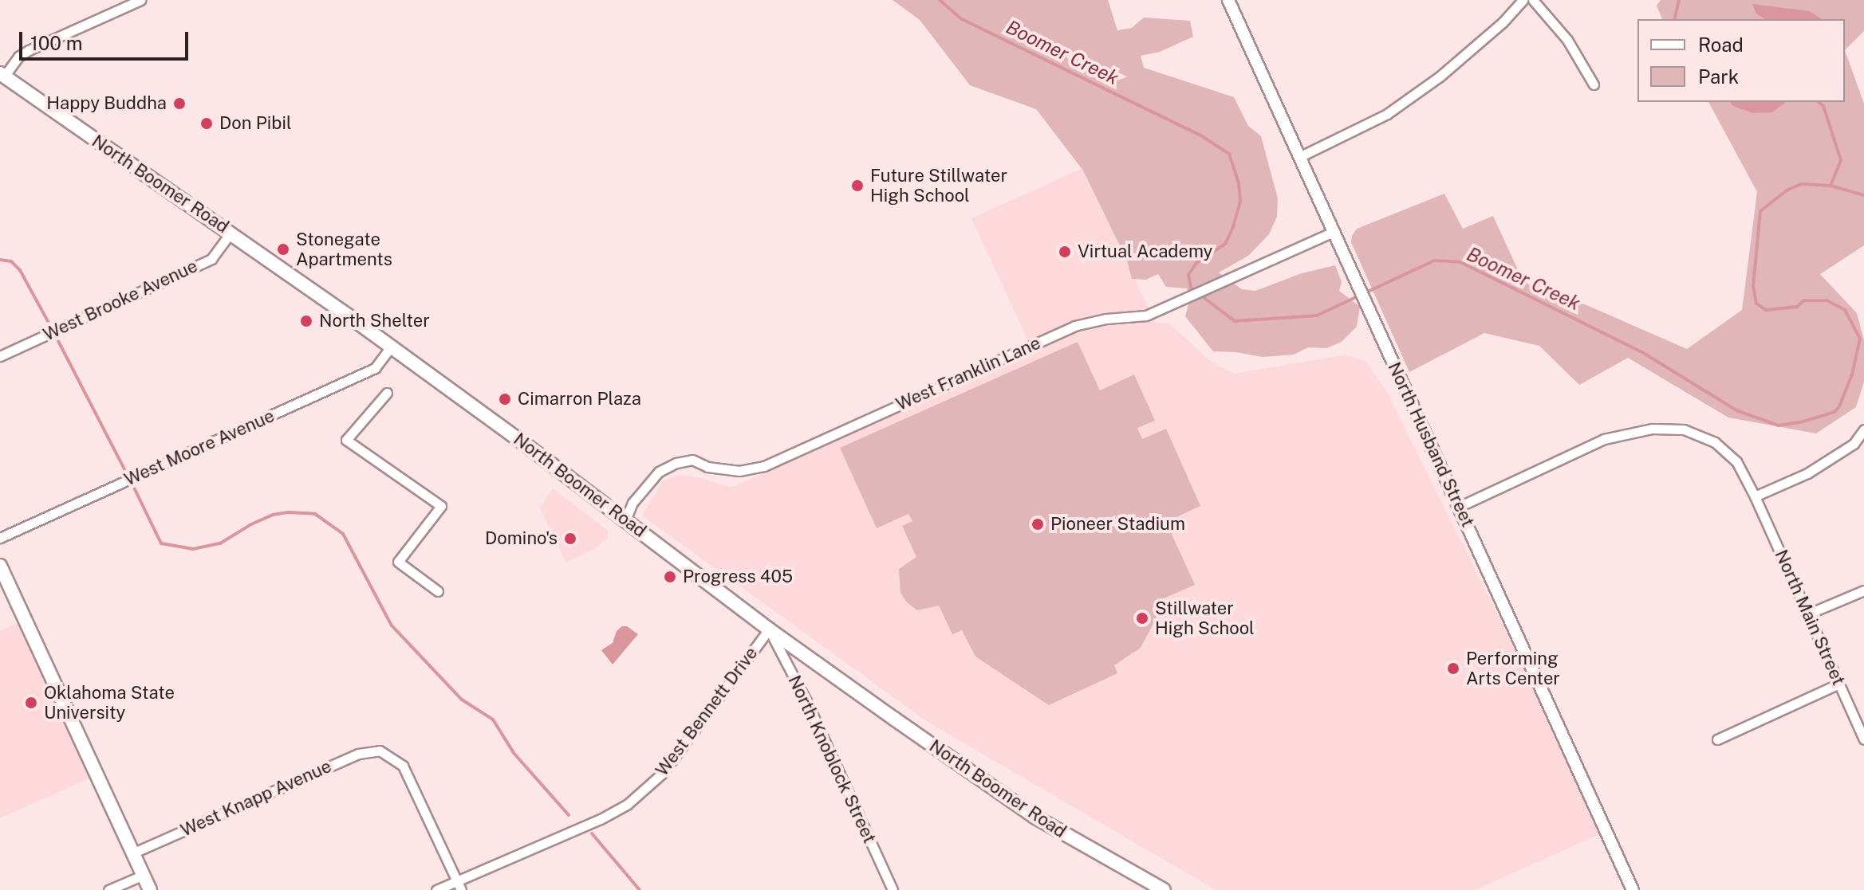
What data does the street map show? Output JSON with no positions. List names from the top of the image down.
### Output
{
  "streets": {
    "main road": ["North Boomer Road"],
    "street": [
      "West Brooke Avenue",
      "West Franklin Lane",
      "North Husband Street",
      "West Moore Avenue",
      "North Main Street",
      "West Bennett Drive",
      "North Knoblock Street",
      "West Knapp Avenue"
    ]
  },
  "crossings": [
    ["North Boomer Road", "West Brooke Avenue"],
    ["North Boomer Road", "West Franklin Lane"],
    ["North Boomer Road", "West Moore Avenue"],
    ["North Boomer Road", "West Bennett Drive"],
    ["North Boomer Road", "North Knoblock Street"],
    ["West Franklin Lane", "North Husband Street"],
    ["North Husband Street", "North Main Street"],
    ["West Bennett Drive", "North Knoblock Street"],
    ["West Bennett Drive", "West Knapp Avenue"]
  ],
  "water": ["Boomer Creek"],
  "places": [
    "Happy Buddha",
    "Don Pibil",
    "Future Stillwater High School",
    "Stonegate Apartments",
    "Virtual Academy",
    "North Shelter",
    "Cimarron Plaza",
    "Pioneer Stadium",
    "Domino's",
    "Progress 405",
    "Stillwater High School",
    "Performing Arts Center",
    "Oklahoma State University"
  ],
  "legend": ["Road", "Park"],
  "scale_bar": "100 m"
}
